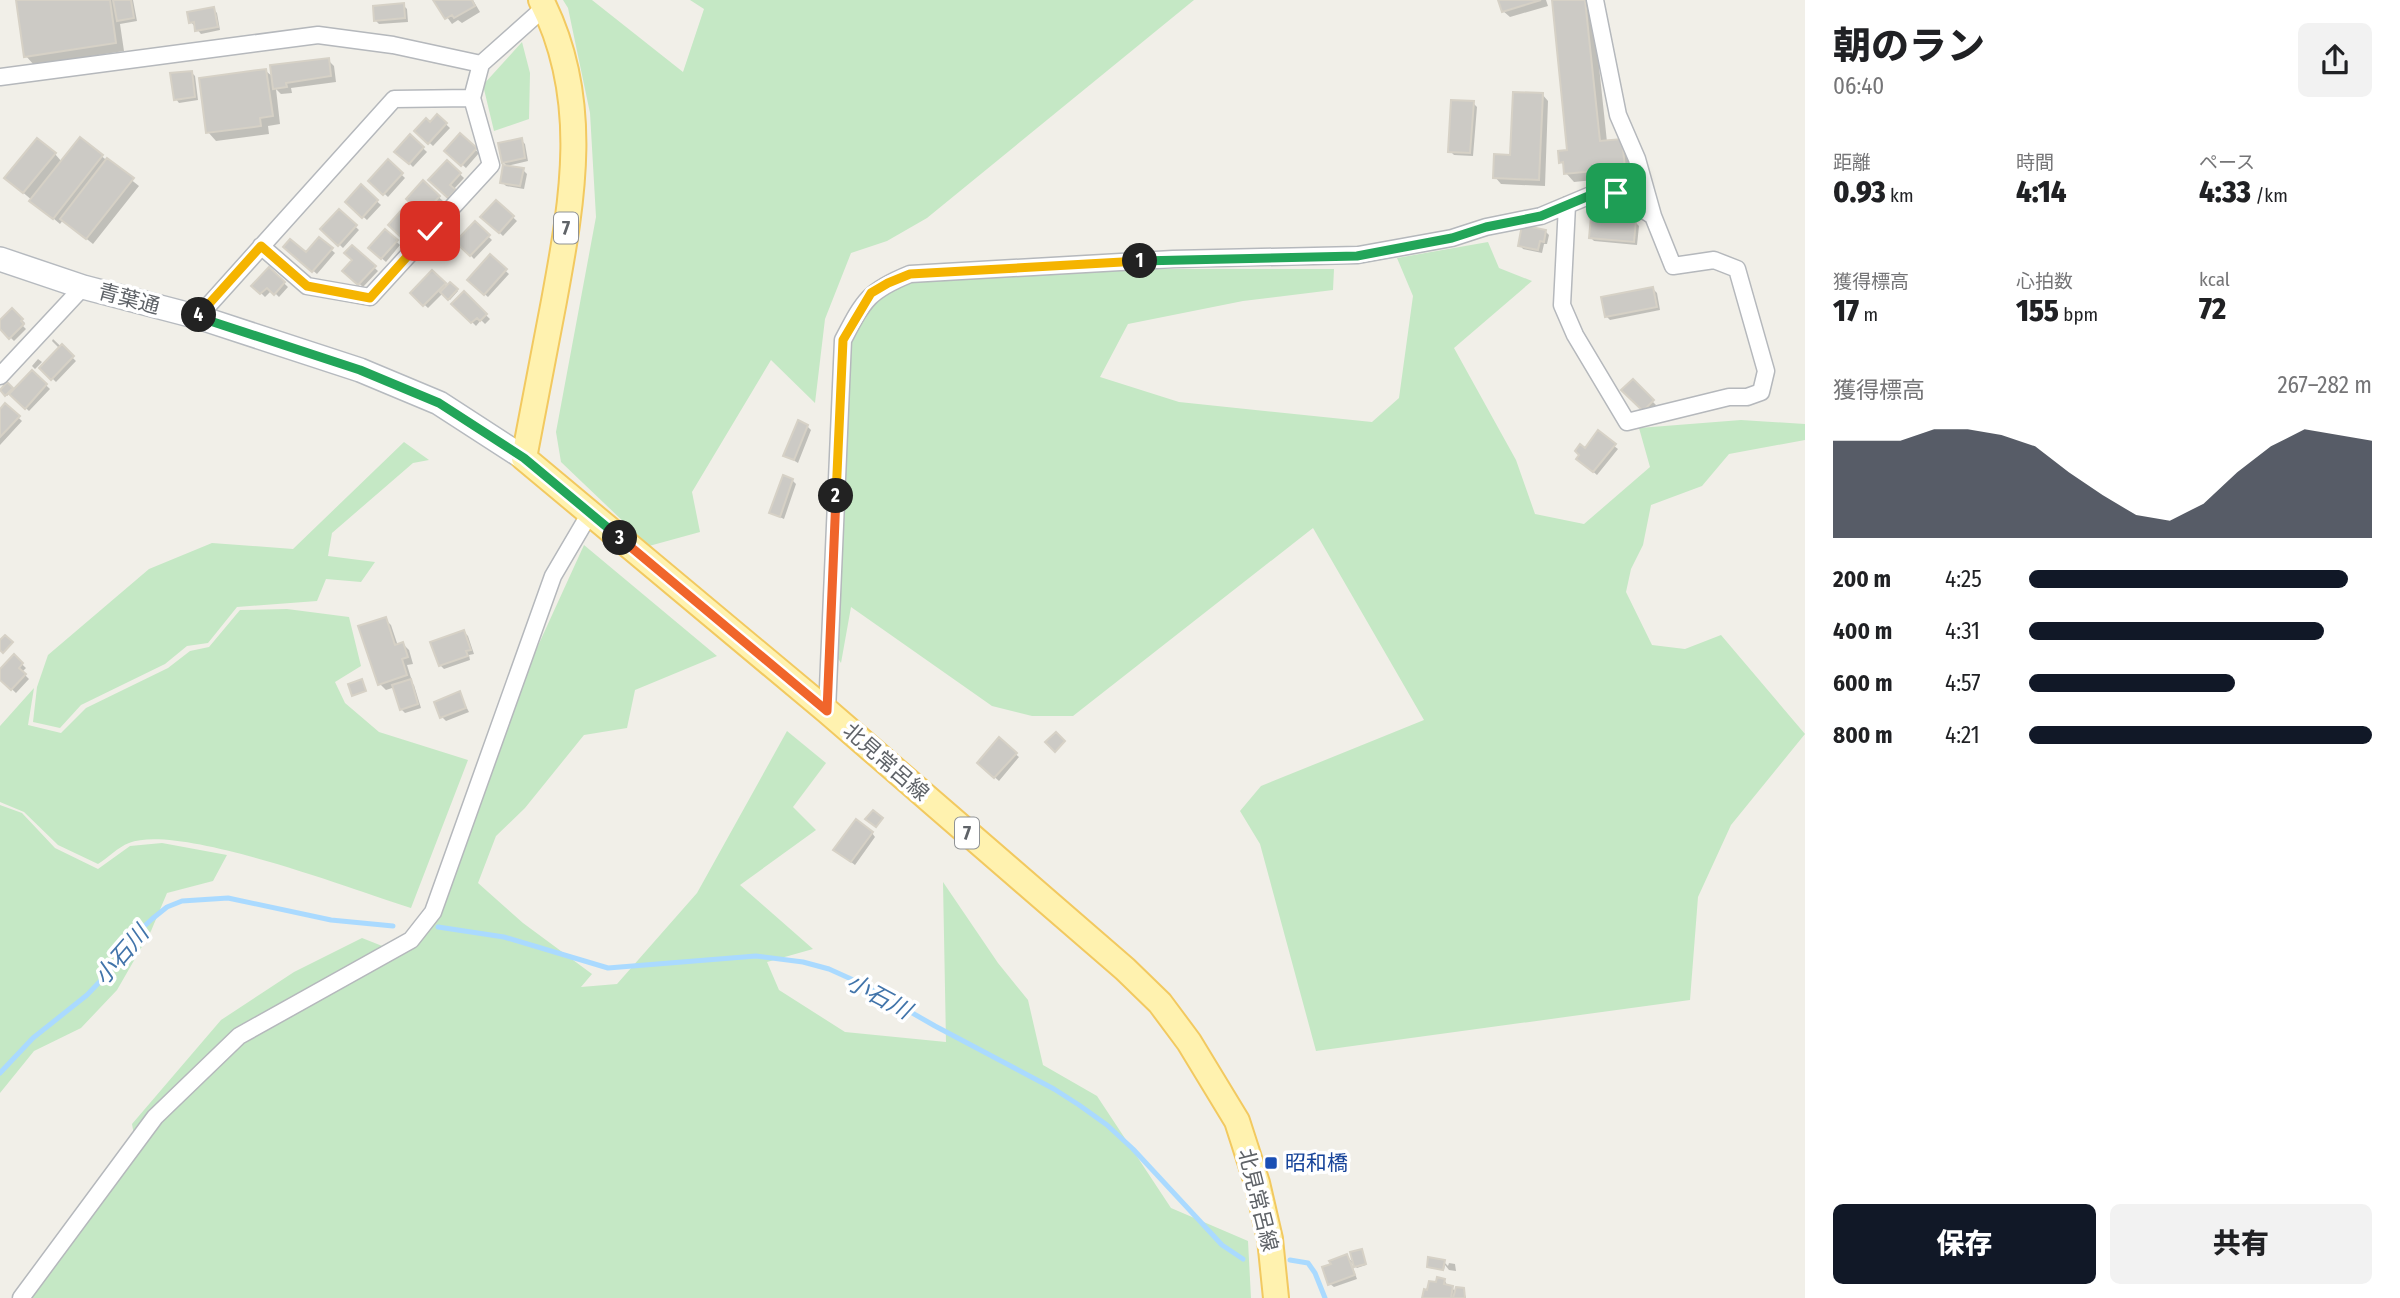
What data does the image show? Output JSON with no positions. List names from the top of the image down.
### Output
{
  "streets": {
    "main road": ["7", "北見常呂線"],
    "street": ["青葉通"]
  },
  "crossings": [
    ["7", "青葉通"],
    ["7", "北見常呂線"],
    ["青葉通", "北見常呂線"]
  ],
  "water": ["小石川"],
  "places": {
    "transit": ["昭和橋"]
  },
  "page": {
    "heading": ["朝のラン", "06:40"],
    "stats": [
      ["距離", "0.93 km"],
      ["時間", "4:14"],
      ["ペース", "4:33 /km"],
      ["獲得標高", "17 m"],
      ["心拍数", "155 bpm"],
      ["kcal", "72"]
    ],
    "pins": [
      "1",
      "4",
      "2",
      "3"
    ],
    "chart": ["獲得標高", "267–282 m"],
    "list": [
      {
        "name": "200 m",
        "note": "4:25"
      },
      {
        "name": "400 m",
        "note": "4:31"
      },
      {
        "name": "600 m",
        "note": "4:57"
      },
      {
        "name": "800 m",
        "note": "4:21"
      }
    ],
    "buttons": ["保存", "共有"]
  }
}
